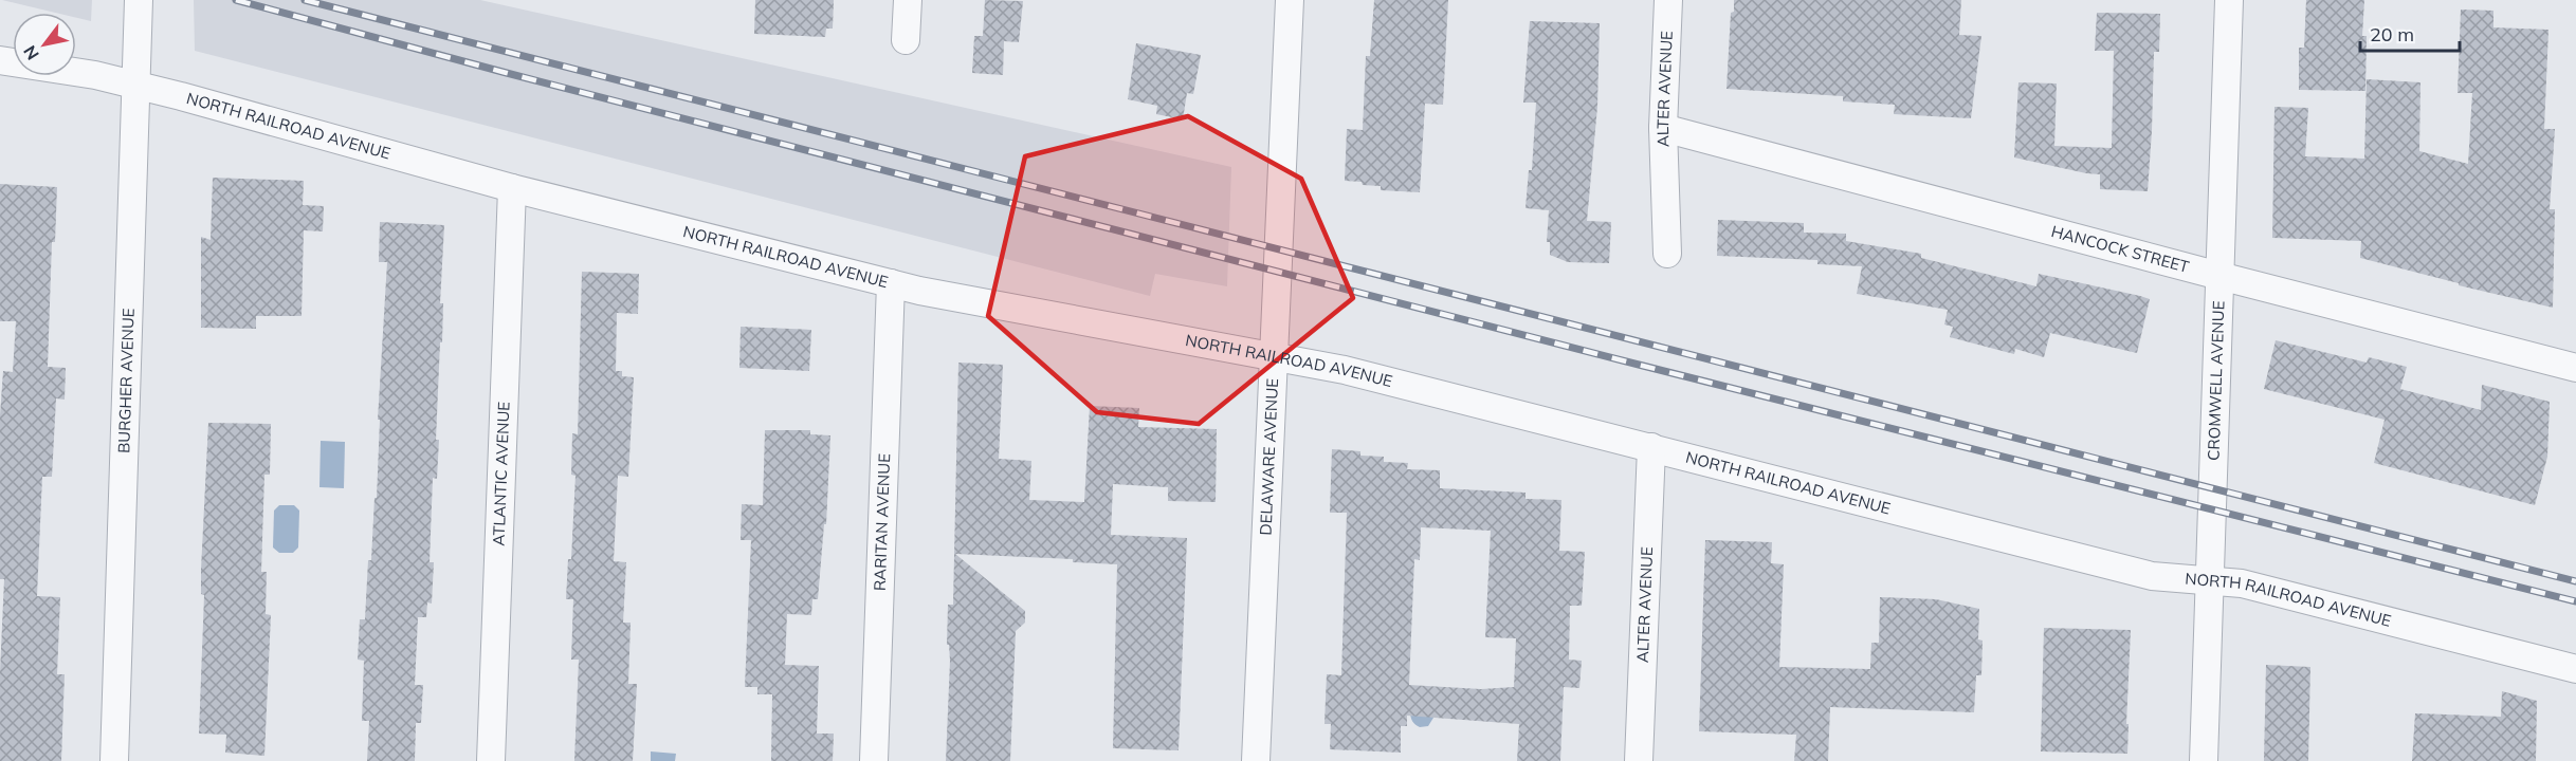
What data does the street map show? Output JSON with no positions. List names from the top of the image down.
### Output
{
  "streets": {
    "street": [
      "ALTER AVENUE",
      "NORTH RAILROAD AVENUE",
      "HANCOCK STREET",
      "BURGHER AVENUE",
      "CROMWELL AVENUE",
      "DELAWARE AVENUE",
      "ATLANTIC AVENUE",
      "RARITAN AVENUE"
    ]
  },
  "crossings": [
    ["ALTER AVENUE", "NORTH RAILROAD AVENUE"],
    ["ALTER AVENUE", "HANCOCK STREET"],
    ["NORTH RAILROAD AVENUE", "BURGHER AVENUE"],
    ["NORTH RAILROAD AVENUE", "CROMWELL AVENUE"],
    ["NORTH RAILROAD AVENUE", "DELAWARE AVENUE"],
    ["NORTH RAILROAD AVENUE", "ATLANTIC AVENUE"],
    ["NORTH RAILROAD AVENUE", "RARITAN AVENUE"],
    ["HANCOCK STREET", "CROMWELL AVENUE"]
  ],
  "scale_bar": "20 m",
  "north": "bottom left"
}
